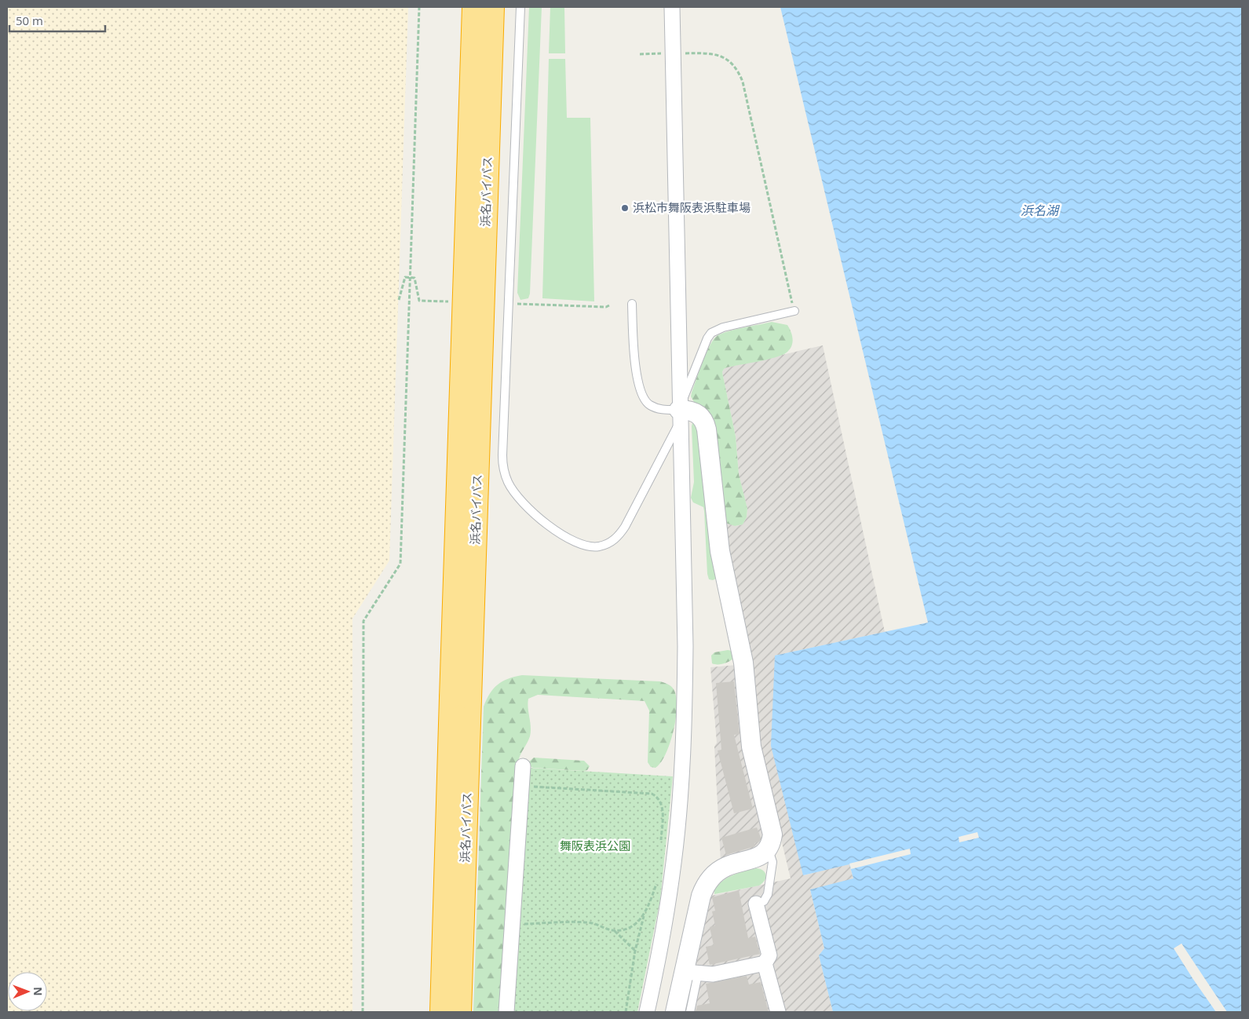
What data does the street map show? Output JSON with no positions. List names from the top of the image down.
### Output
{
  "streets": {
    "highway": ["浜名バイパス"]
  },
  "water": ["浜名湖"],
  "parks": ["舞阪表浜公園"],
  "places": ["浜松市舞阪表浜駐車場"],
  "scale_bar": "50 m",
  "north": "right"
}
